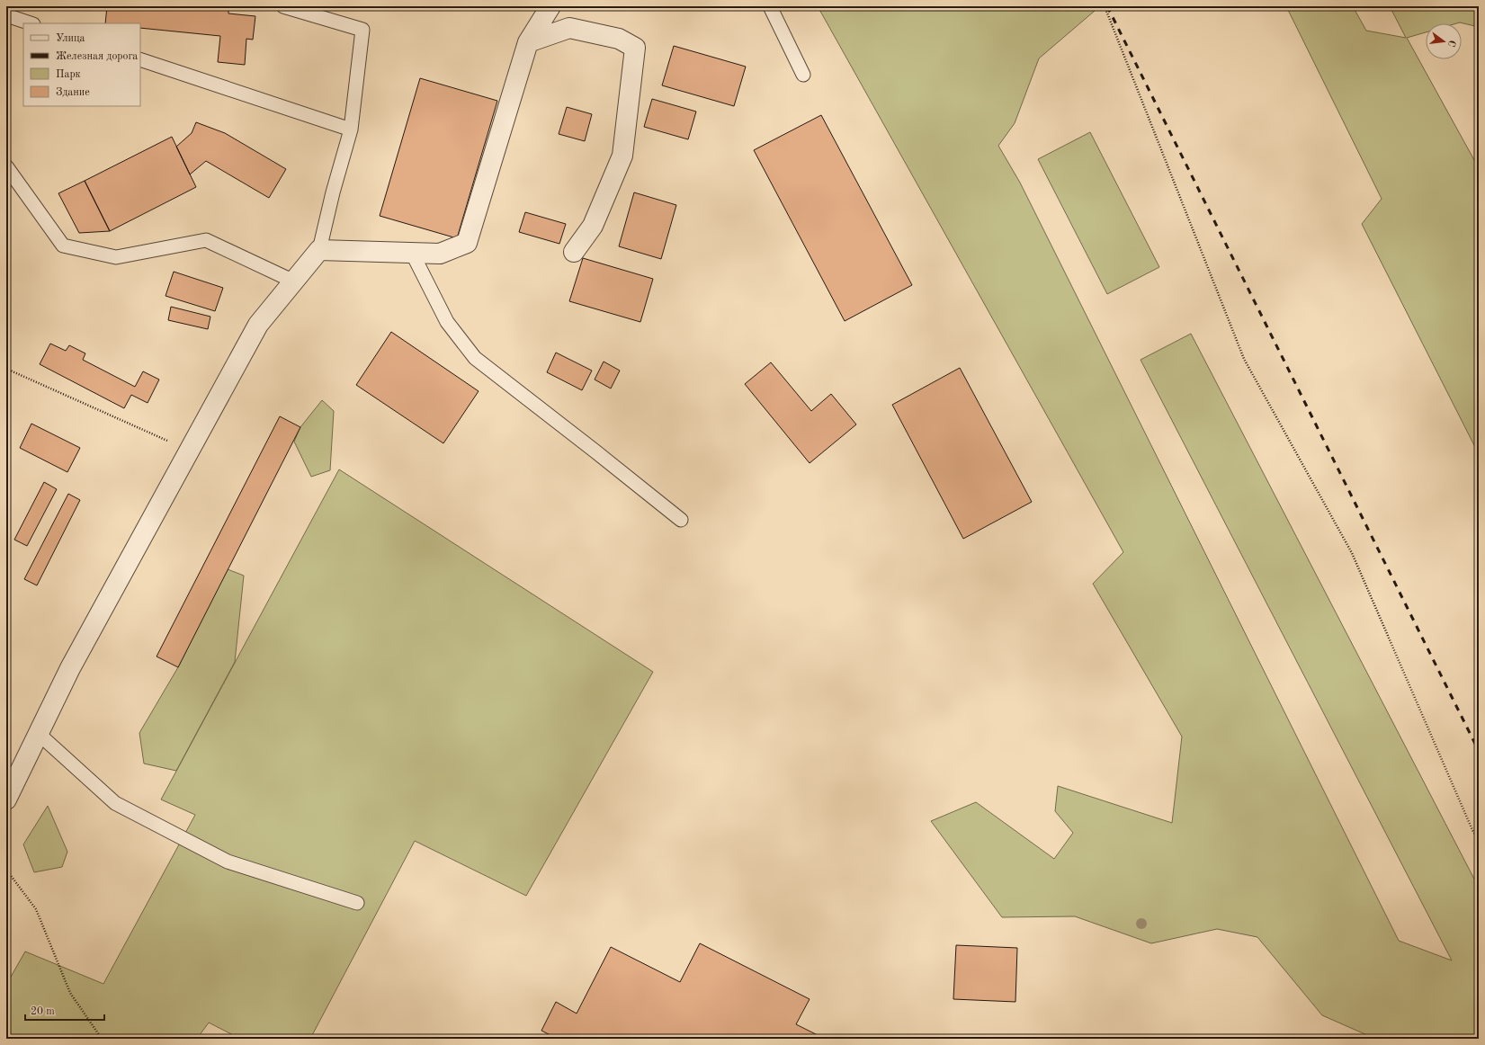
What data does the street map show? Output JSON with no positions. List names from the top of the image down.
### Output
{
  "legend": [
    "Улица",
    "Железная дорога",
    "Парк",
    "Здание"
  ],
  "scale_bar": "20 m",
  "north": "right"
}
